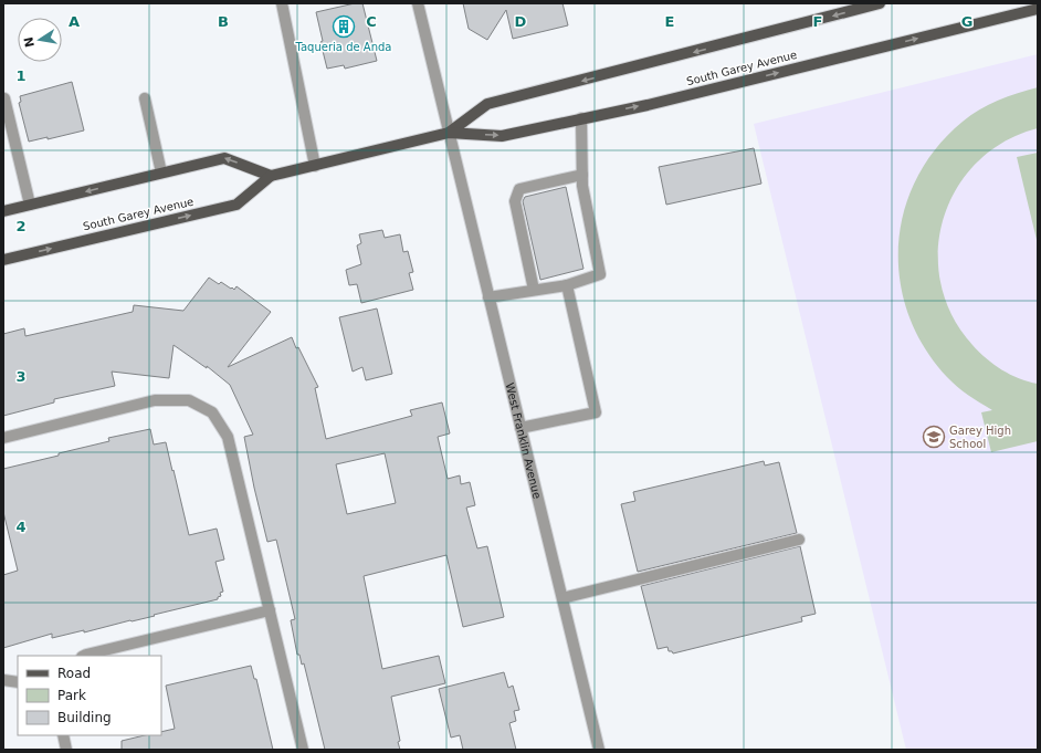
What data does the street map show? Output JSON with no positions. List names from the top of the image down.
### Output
{
  "streets": {
    "main road": ["South Garey Avenue"],
    "street": ["West Franklin Avenue"]
  },
  "crossings": [
    ["South Garey Avenue", "West Franklin Avenue"]
  ],
  "places": {
    "building": ["Taqueria de Anda"],
    "school or university": ["Garey High School"]
  },
  "legend": ["Road", "Park", "Building"],
  "north": "left",
  "grid": {
    "columns": [
      "A",
      "B",
      "C",
      "D",
      "E",
      "F",
      "G"
    ],
    "rows": [
      "1",
      "2",
      "3",
      "4"
    ]
  }
}
